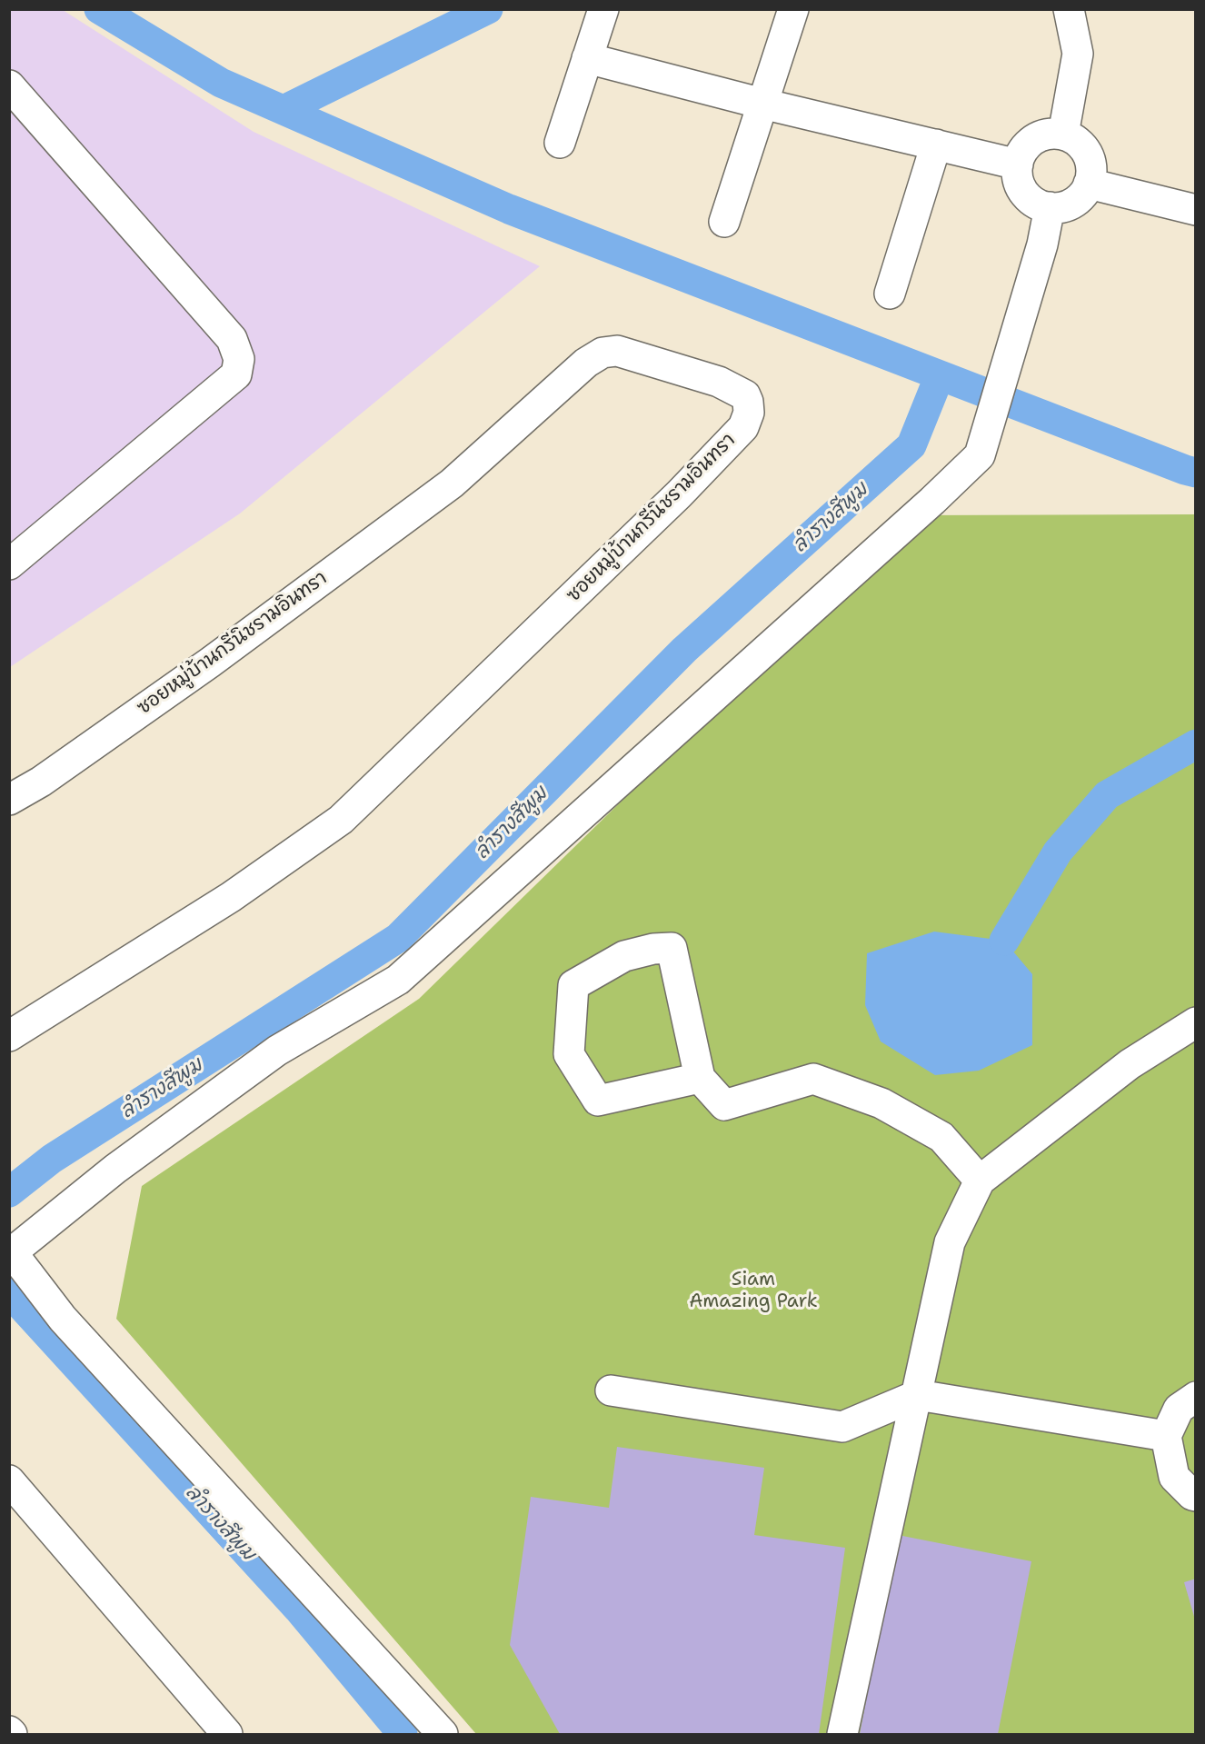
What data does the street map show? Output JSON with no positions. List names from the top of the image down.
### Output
{
  "streets": {
    "street": ["ซอยหมู่บ้านกรีนิชรามอินทรา"]
  },
  "water": ["ลำรางสีพูม"],
  "parks": ["Siam Amazing Park"]
}
